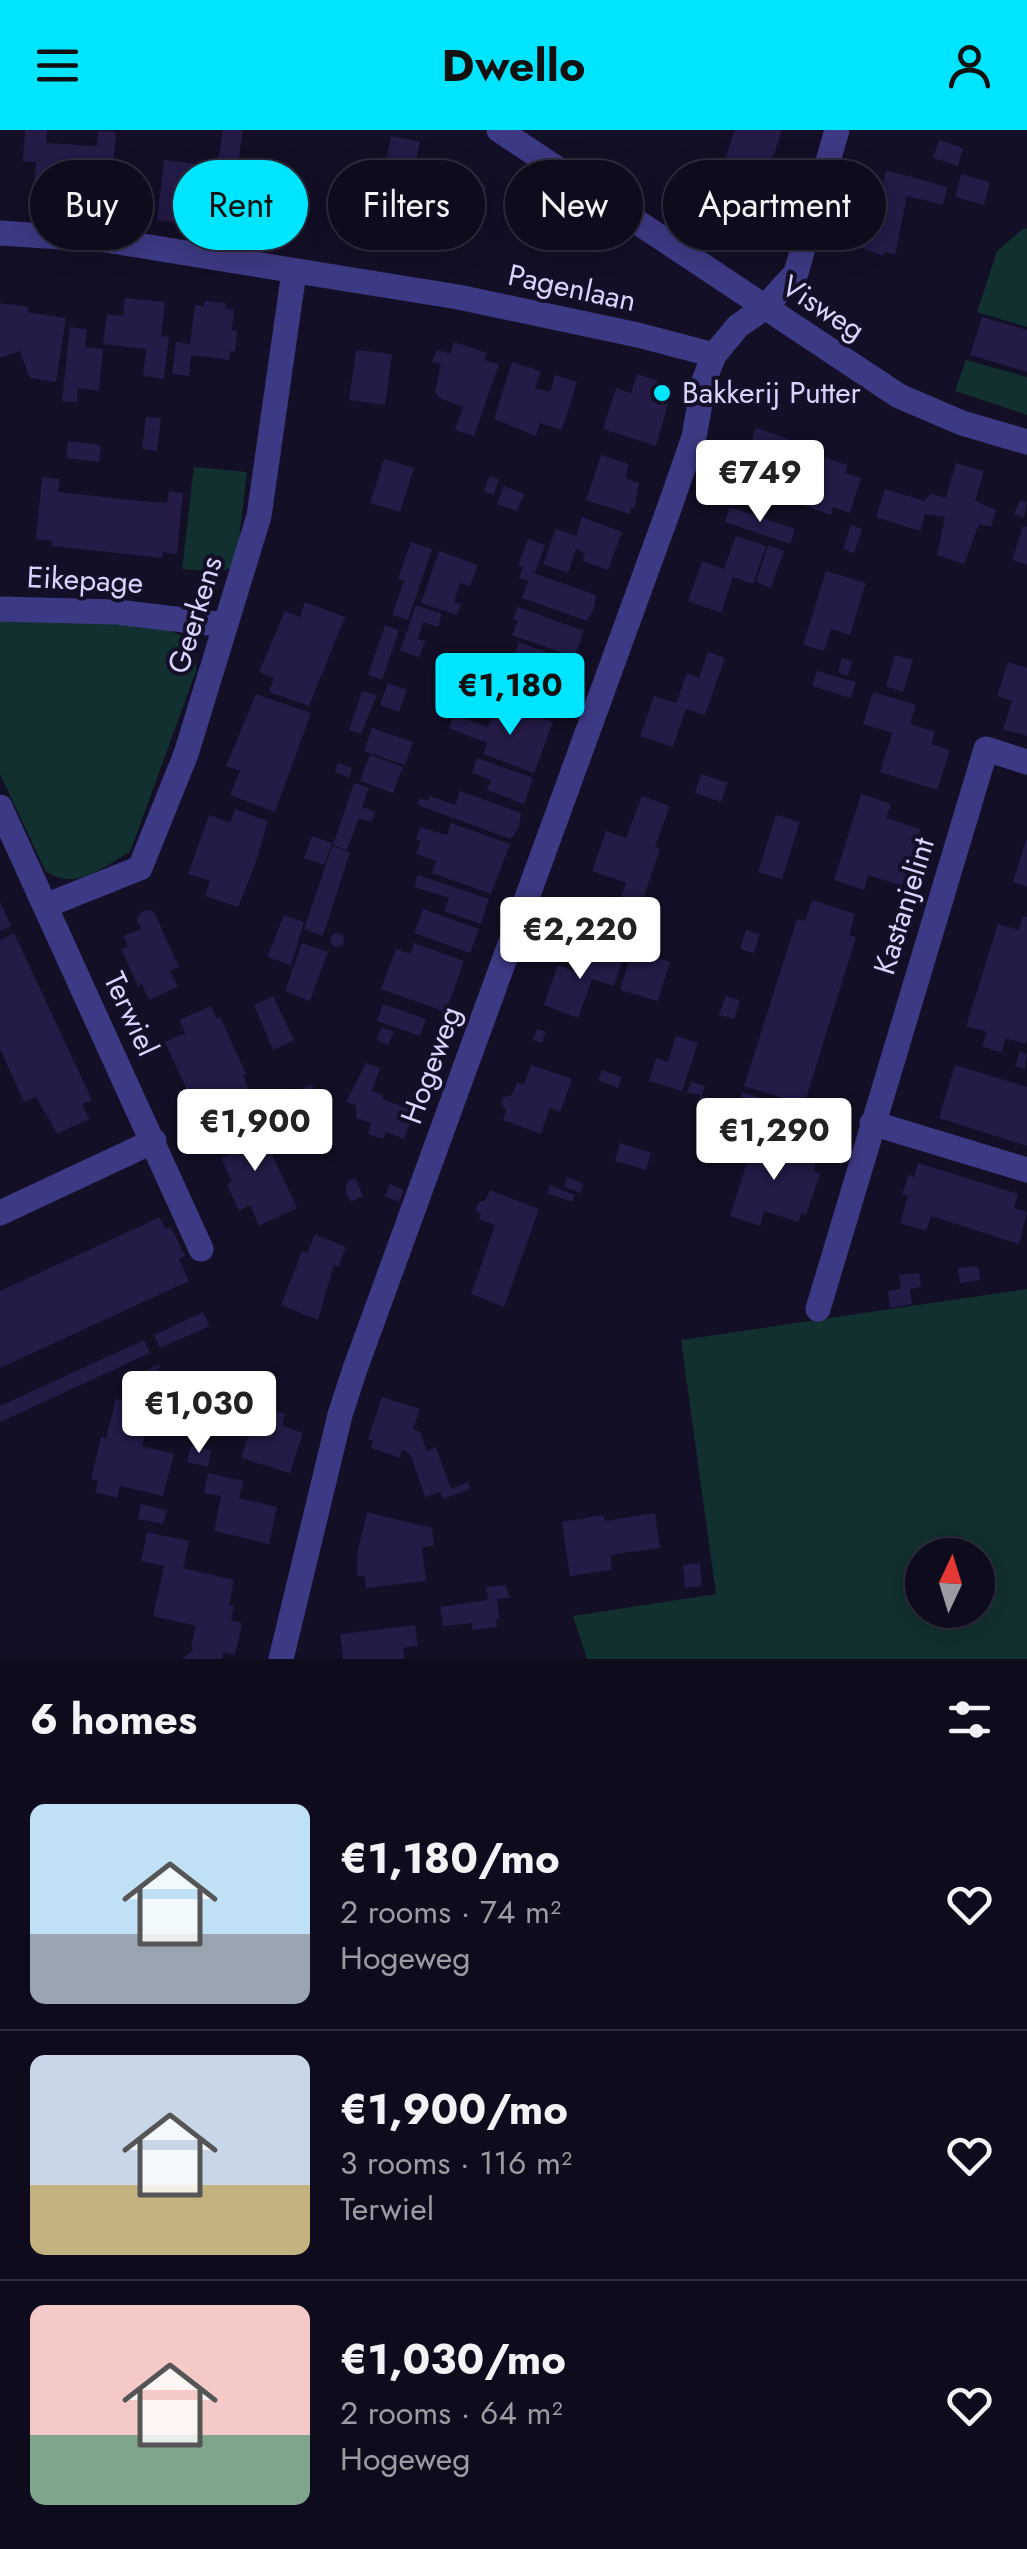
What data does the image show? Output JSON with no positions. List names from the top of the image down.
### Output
{
  "streets": {
    "street": [
      "Pagenlaan",
      "Visweg",
      "Eikepage",
      "Geerkens",
      "Kastanjelint",
      "Terwiel",
      "Hogeweg"
    ]
  },
  "crossings": [
    ["Pagenlaan", "Geerkens"],
    ["Pagenlaan", "Hogeweg"],
    ["Visweg", "Hogeweg"],
    ["Eikepage", "Geerkens"],
    ["Geerkens", "Terwiel"]
  ],
  "places": ["Bakkerij Putter"],
  "north": "top",
  "page": {
    "header": "Dwello",
    "chip": [
      "Buy",
      "Rent",
      "Filters",
      "New",
      "Apartment"
    ],
    "price": [
      "€749",
      "€1,180",
      "€2,220",
      "€1,900",
      "€1,290",
      "€1,030"
    ],
    "heading": "6 homes",
    "list": [
      {
        "name": "€1,180/mo",
        "note": "2 rooms · 74 m² · Hogeweg"
      },
      {
        "name": "€1,900/mo",
        "note": "3 rooms · 116 m² · Terwiel"
      },
      {
        "name": "€1,030/mo",
        "note": "2 rooms · 64 m² · Hogeweg"
      }
    ]
  }
}
